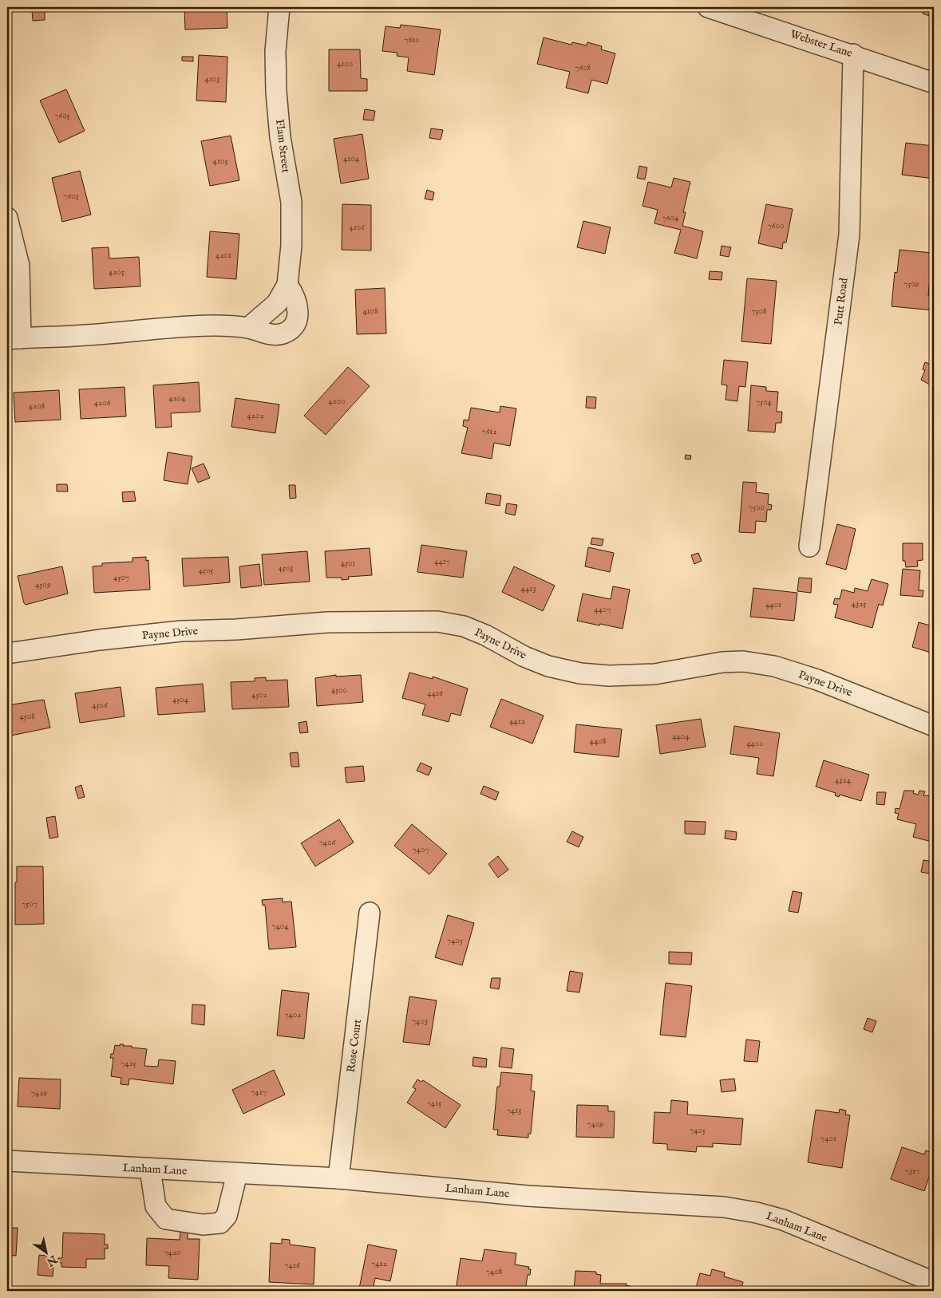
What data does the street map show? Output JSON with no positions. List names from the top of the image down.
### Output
{
  "streets": {
    "street": [
      "Webster Lane",
      "Flam Street",
      "Putt Road",
      "Payne Drive",
      "Rose Court",
      "Lanham Lane"
    ]
  },
  "crossings": [
    ["Webster Lane", "Putt Road"],
    ["Rose Court", "Lanham Lane"]
  ],
  "house_numbers": [
    "7610",
    "4100",
    "7608",
    "4103",
    "7605",
    "4104",
    "4105",
    "7603",
    "7604",
    "7600",
    "4106",
    "4201",
    "4205",
    "7509",
    "4108",
    "7508",
    "4204",
    "4200",
    "7504",
    "4206",
    "4208",
    "4202",
    "7612",
    "7500",
    "4417",
    "4501",
    "4503",
    "4505",
    "4507",
    "4509",
    "4413",
    "4325",
    "4401",
    "4407",
    "4500",
    "4416",
    "4502",
    "4504",
    "4506",
    "4508",
    "4412",
    "4404",
    "4408",
    "4400",
    "4324",
    "7406",
    "7407",
    "7507",
    "7404",
    "7405",
    "7402",
    "7403",
    "7425",
    "7417",
    "7429",
    "7415",
    "7413",
    "7409",
    "7405",
    "7401",
    "7317",
    "7420",
    "7412",
    "7416",
    "7408"
  ],
  "north": "bottom right"
}
